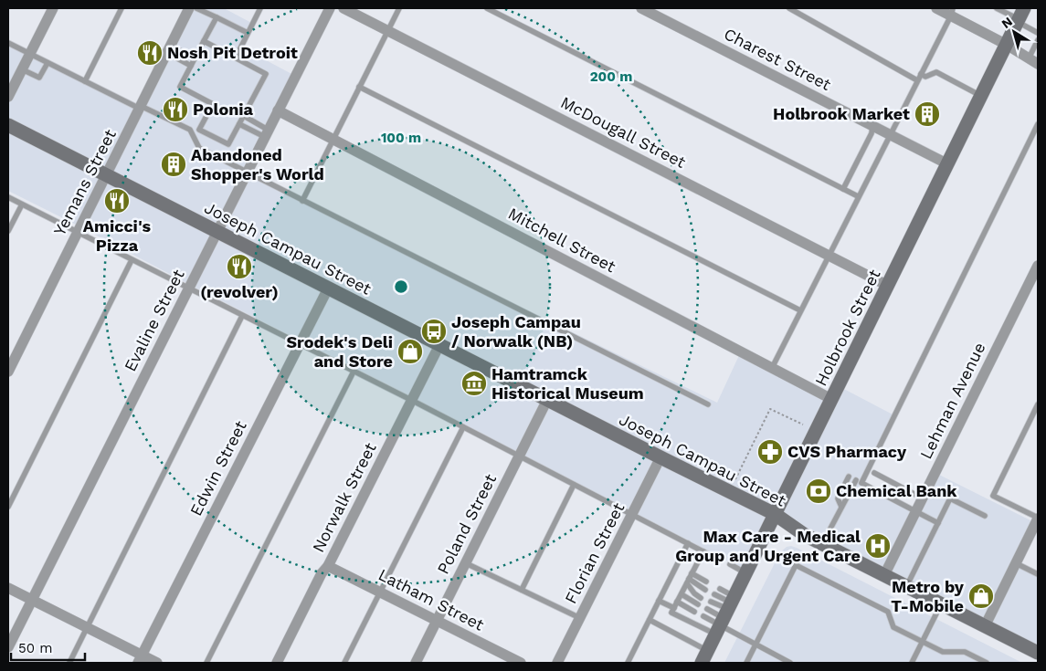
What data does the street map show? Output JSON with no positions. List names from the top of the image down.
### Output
{
  "streets": {
    "street": [
      "Charest Street",
      "McDougall Street",
      "Yemans Street",
      "Mitchell Street",
      "Joseph Campau Street",
      "Evaline Street",
      "Holbrook Street",
      "Lehman Avenue",
      "Edwin Street",
      "Norwalk Street",
      "Poland Street",
      "Florian Street",
      "Latham Street"
    ]
  },
  "crossings": [
    ["Charest Street", "Holbrook Street"],
    ["McDougall Street", "Holbrook Street"],
    ["Yemans Street", "Joseph Campau Street"],
    ["Mitchell Street", "Evaline Street"],
    ["Mitchell Street", "Holbrook Street"],
    ["Joseph Campau Street", "Evaline Street"],
    ["Joseph Campau Street", "Holbrook Street"],
    ["Joseph Campau Street", "Lehman Avenue"],
    ["Joseph Campau Street", "Edwin Street"],
    ["Joseph Campau Street", "Norwalk Street"],
    ["Joseph Campau Street", "Poland Street"],
    ["Joseph Campau Street", "Florian Street"],
    ["Norwalk Street", "Latham Street"],
    ["Poland Street", "Latham Street"]
  ],
  "places": {
    "restaurant": [
      "Nosh Pit Detroit",
      "Polonia",
      "Amicci's Pizza",
      "(revolver)"
    ],
    "building": ["Holbrook Market", "Abandoned Shopper's World"],
    "bus stop": ["Joseph Campau / Norwalk (NB)"],
    "shop": ["Srodek's Deli and Store", "Metro by T-Mobile"],
    "museum": ["Hamtramck Historical Museum"],
    "pharmacy": ["CVS Pharmacy"],
    "bank": ["Chemical Bank"],
    "hospital": ["Max Care - Medical Group and Urgent Care"]
  },
  "scale_bar": "50 m",
  "north": "top left",
  "rings": ["200 m", "100 m"]
}
